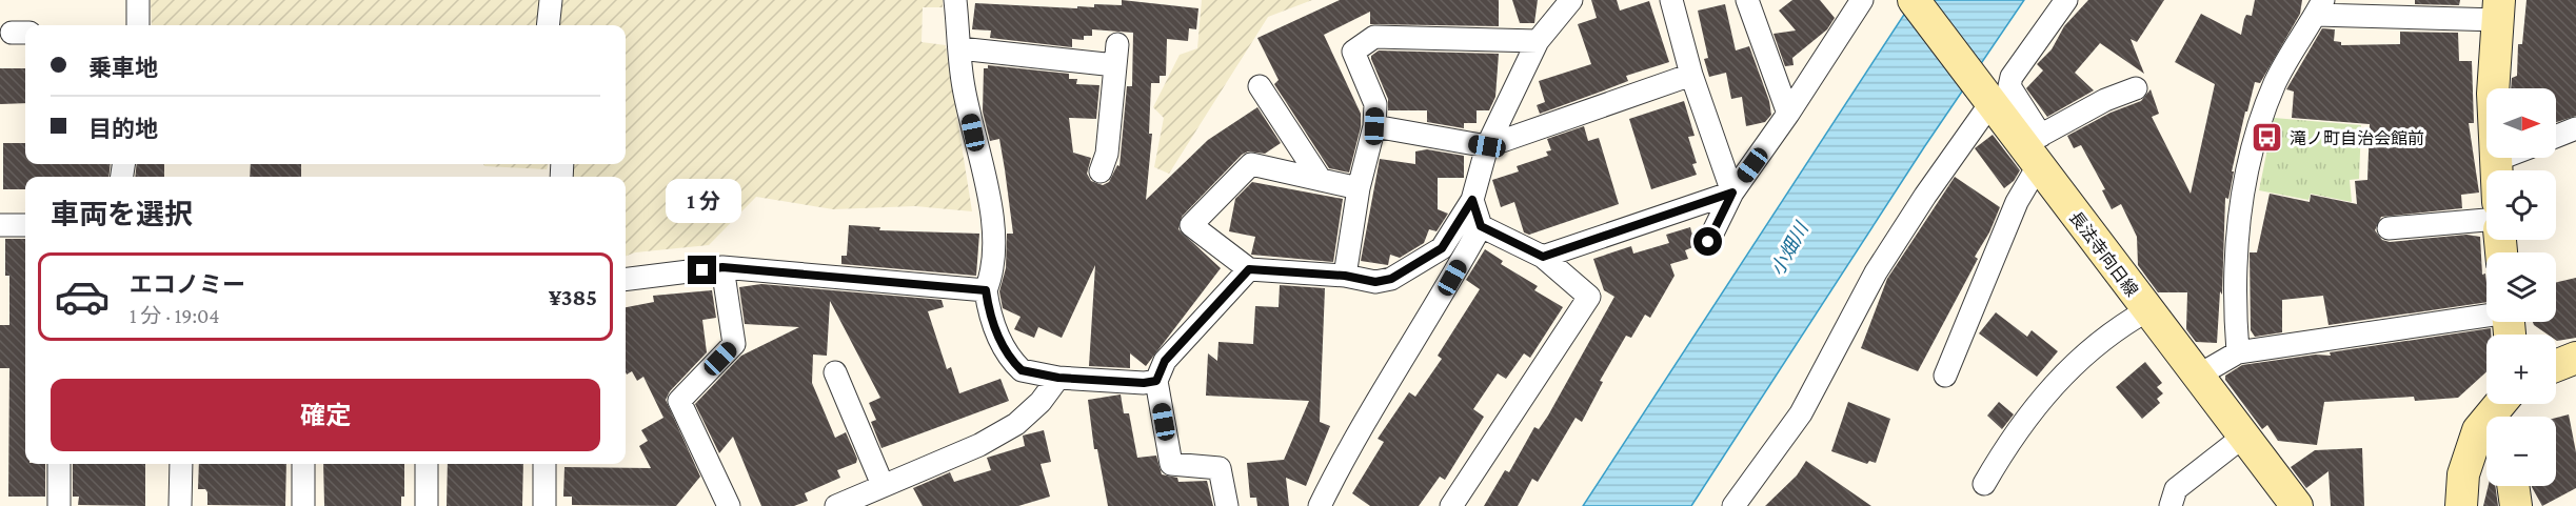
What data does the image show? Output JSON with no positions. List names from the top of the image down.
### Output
{
  "streets": {
    "main road": ["長法寺向日線"]
  },
  "water": ["小畑川"],
  "places": {
    "bus stop": ["滝ノ町自治会館前"]
  },
  "north": "right",
  "page": {
    "banner": ["乗車地", "目的地"],
    "map_buttons": ["+", "−"],
    "heading": "車両を選択",
    "bubble": "1 分",
    "list": [
      {
        "name": "エコノミー",
        "note": "1 分 · 19:04",
        "value": "¥385"
      }
    ],
    "buttons": "確定"
  }
}
